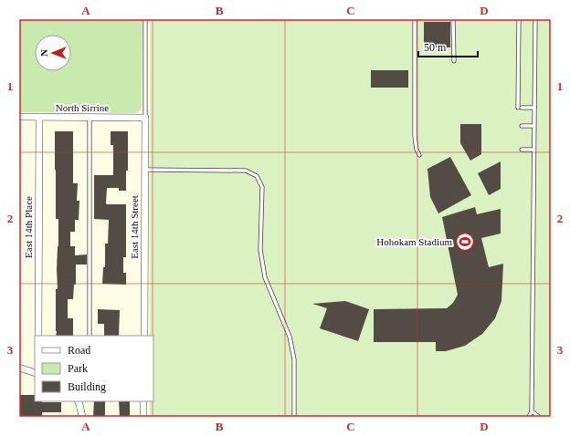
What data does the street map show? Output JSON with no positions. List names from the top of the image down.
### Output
{
  "streets": {
    "street": ["North Sirrine", "East 14th Place", "East 14th Street"]
  },
  "crossings": [
    ["North Sirrine", "East 14th Place"],
    ["North Sirrine", "East 14th Street"]
  ],
  "places": {
    "sports": ["Hohokam Stadium"]
  },
  "legend": ["Road", "Park", "Building"],
  "scale_bar": "50 m",
  "north": "left",
  "grid": {
    "columns": [
      "A",
      "B",
      "C",
      "D"
    ],
    "rows": ["1", "2", "3"]
  }
}
